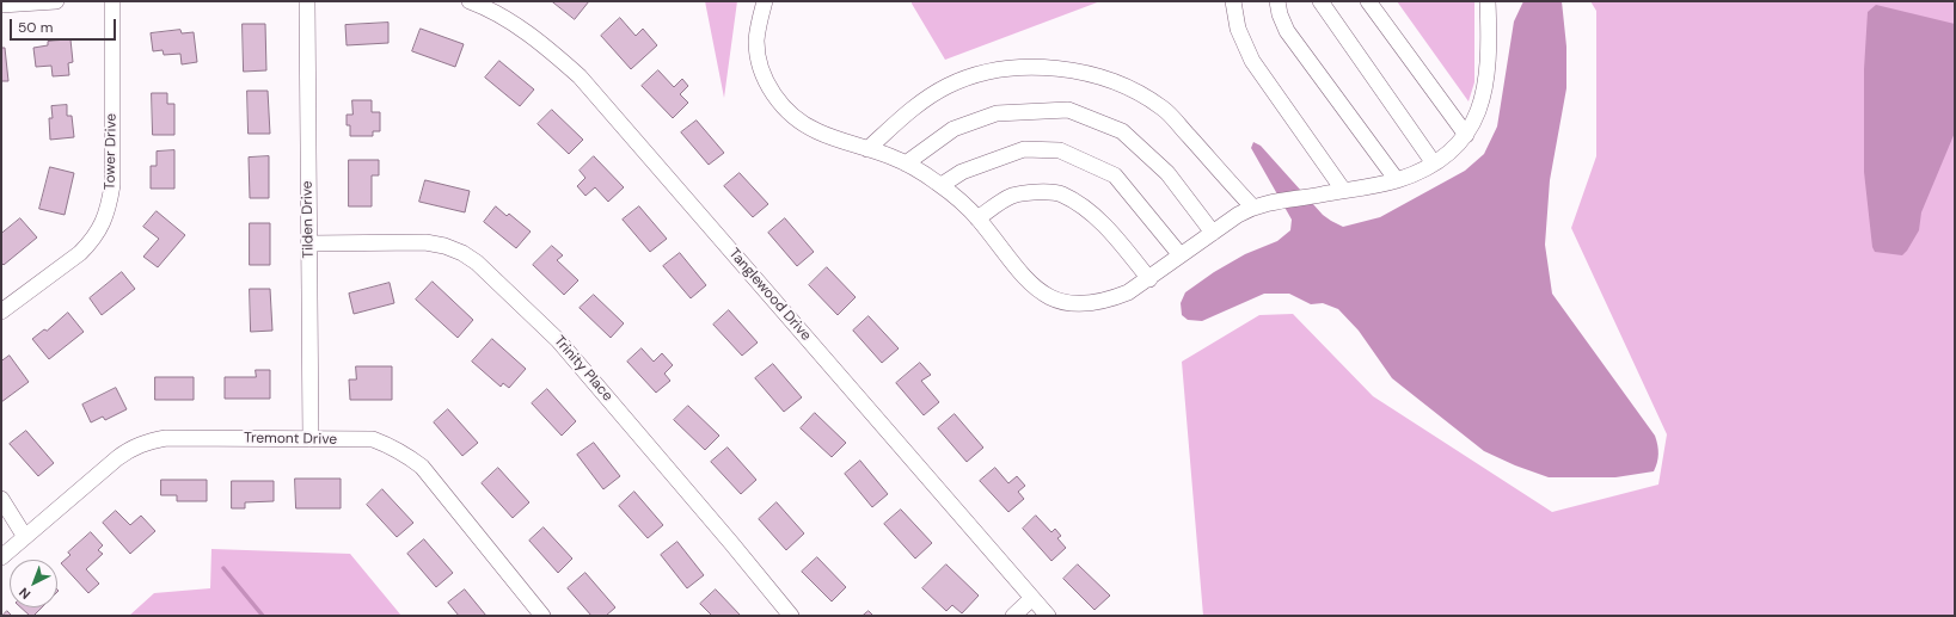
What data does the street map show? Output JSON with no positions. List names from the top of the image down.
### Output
{
  "streets": {
    "street": [
      "Tower Drive",
      "Tilden Drive",
      "Tanglewood Drive",
      "Trinity Place",
      "Tremont Drive"
    ]
  },
  "crossings": [
    ["Tilden Drive", "Trinity Place"],
    ["Tilden Drive", "Tremont Drive"]
  ],
  "scale_bar": "50 m",
  "north": "bottom left"
}
